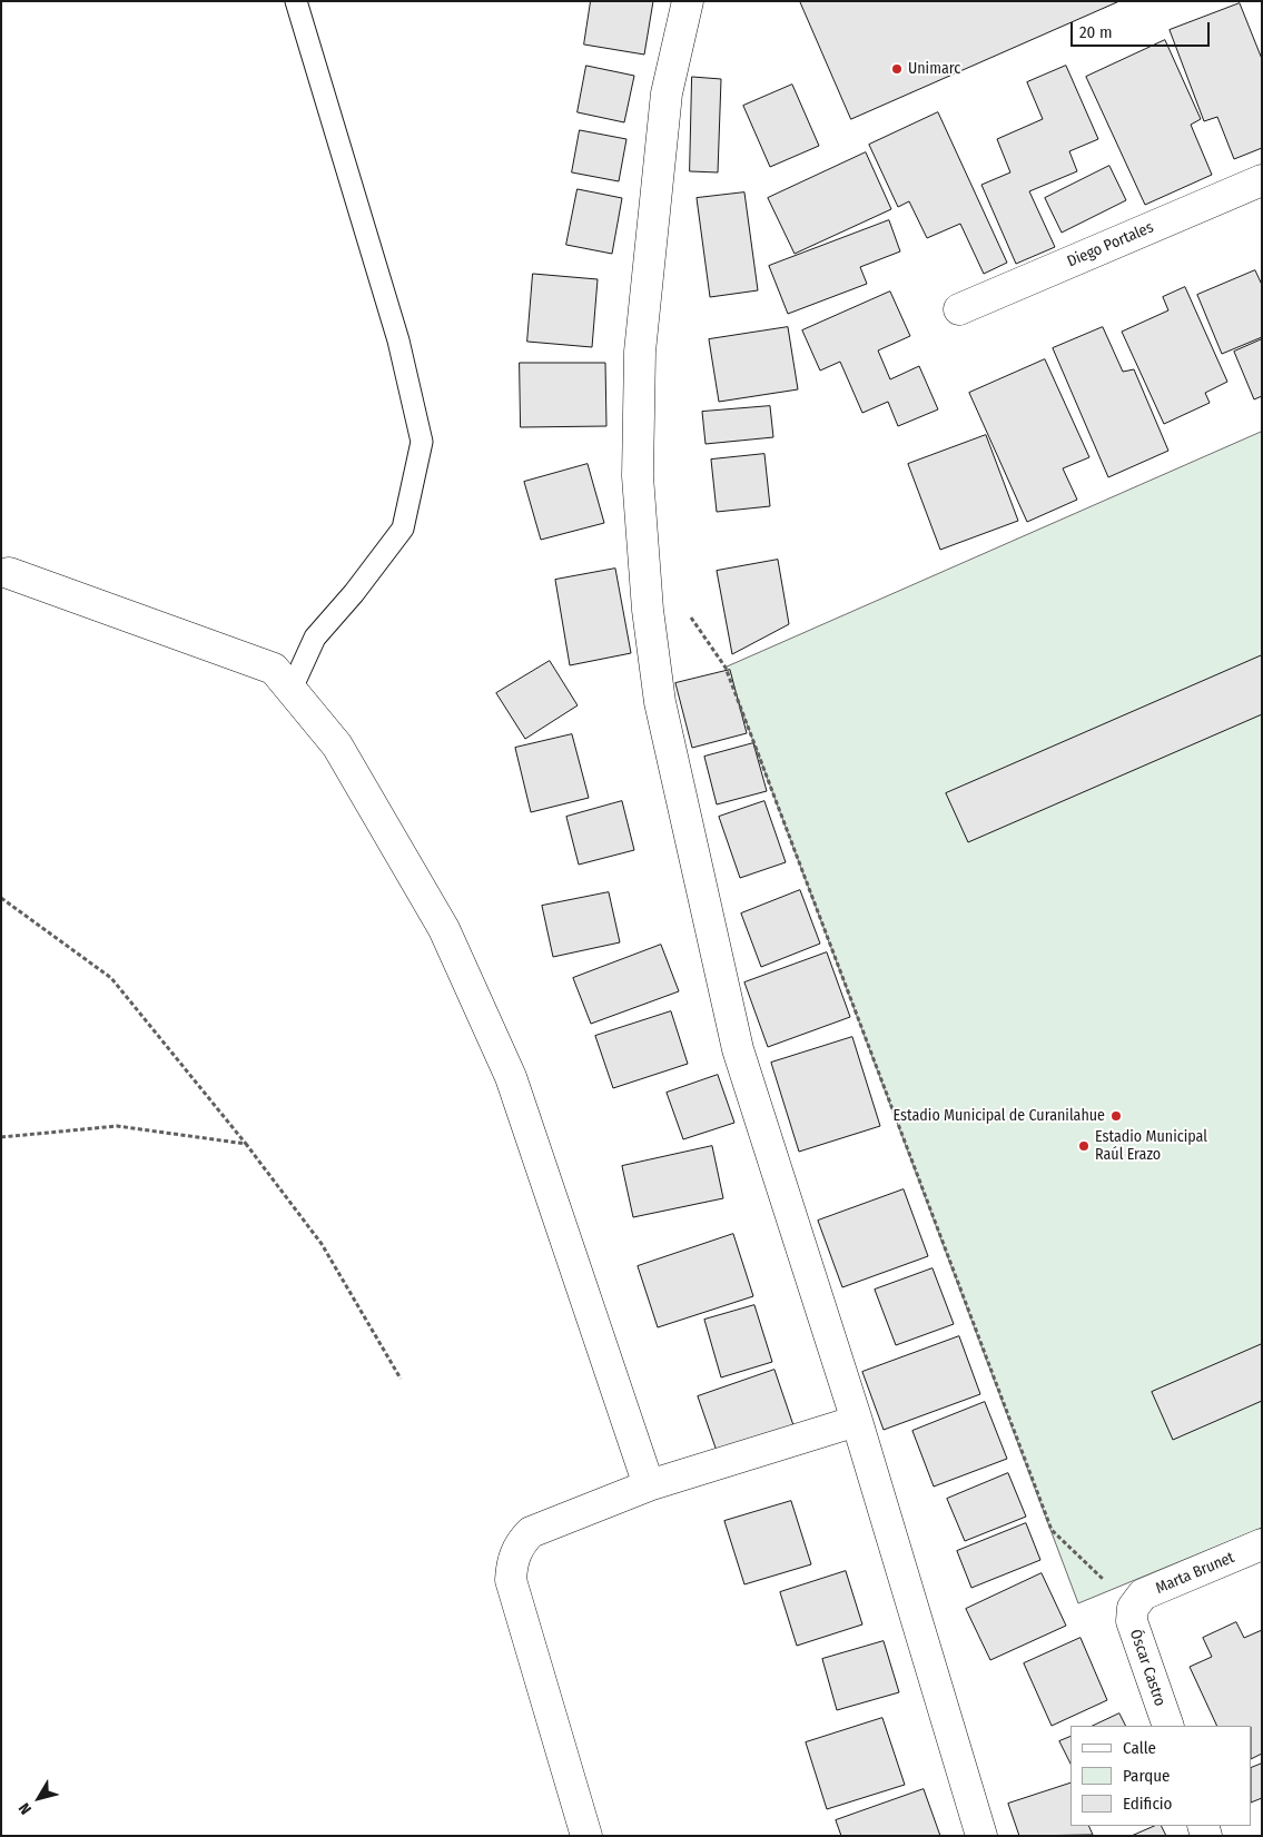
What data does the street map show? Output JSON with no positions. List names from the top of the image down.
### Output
{
  "streets": {
    "street": ["Diego Portales", "Marta Brunet", "Óscar Castro"]
  },
  "crossings": [
    ["Marta Brunet", "Óscar Castro"]
  ],
  "places": ["Unimarc", "Estadio Municipal de Curanilahue", "Estadio Municipal Raúl Erazo"],
  "legend": ["Calle", "Parque", "Edificio"],
  "scale_bar": "20 m",
  "north": "bottom left"
}
